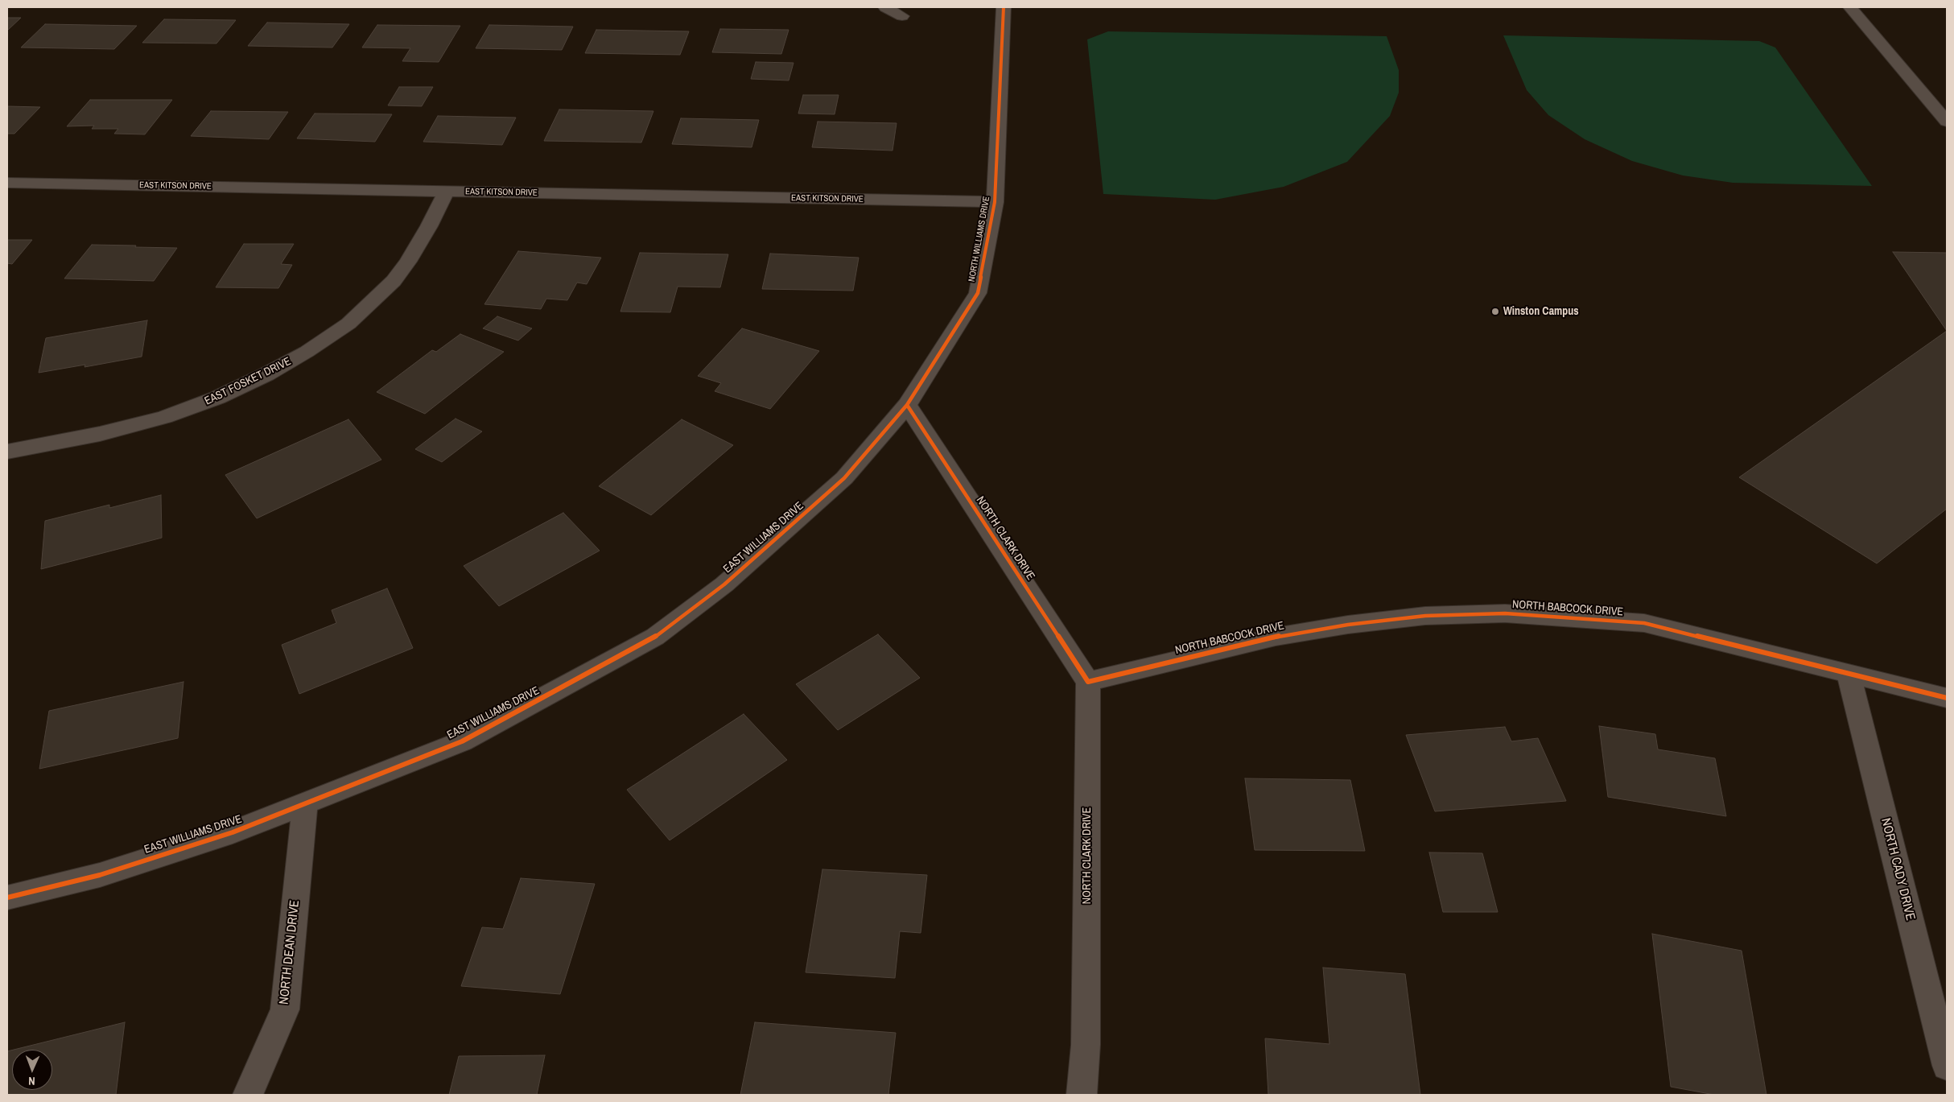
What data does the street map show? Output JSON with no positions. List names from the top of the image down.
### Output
{
  "streets": {
    "street": [
      "EAST KITSON DRIVE",
      "NORTH WILLIAMS DRIVE",
      "EAST FOSKET DRIVE",
      "EAST WILLIAMS DRIVE",
      "NORTH CLARK DRIVE",
      "NORTH BABCOCK DRIVE",
      "NORTH CADY DRIVE",
      "NORTH DEAN DRIVE"
    ]
  },
  "crossings": [
    ["EAST KITSON DRIVE", "NORTH WILLIAMS DRIVE"],
    ["EAST KITSON DRIVE", "EAST FOSKET DRIVE"],
    ["NORTH WILLIAMS DRIVE", "EAST WILLIAMS DRIVE"],
    ["NORTH WILLIAMS DRIVE", "NORTH CLARK DRIVE"],
    ["EAST WILLIAMS DRIVE", "NORTH CLARK DRIVE"],
    ["EAST WILLIAMS DRIVE", "NORTH DEAN DRIVE"],
    ["NORTH CLARK DRIVE", "NORTH BABCOCK DRIVE"],
    ["NORTH BABCOCK DRIVE", "NORTH CADY DRIVE"]
  ],
  "places": ["Winston Campus"],
  "north": "bottom"
}
